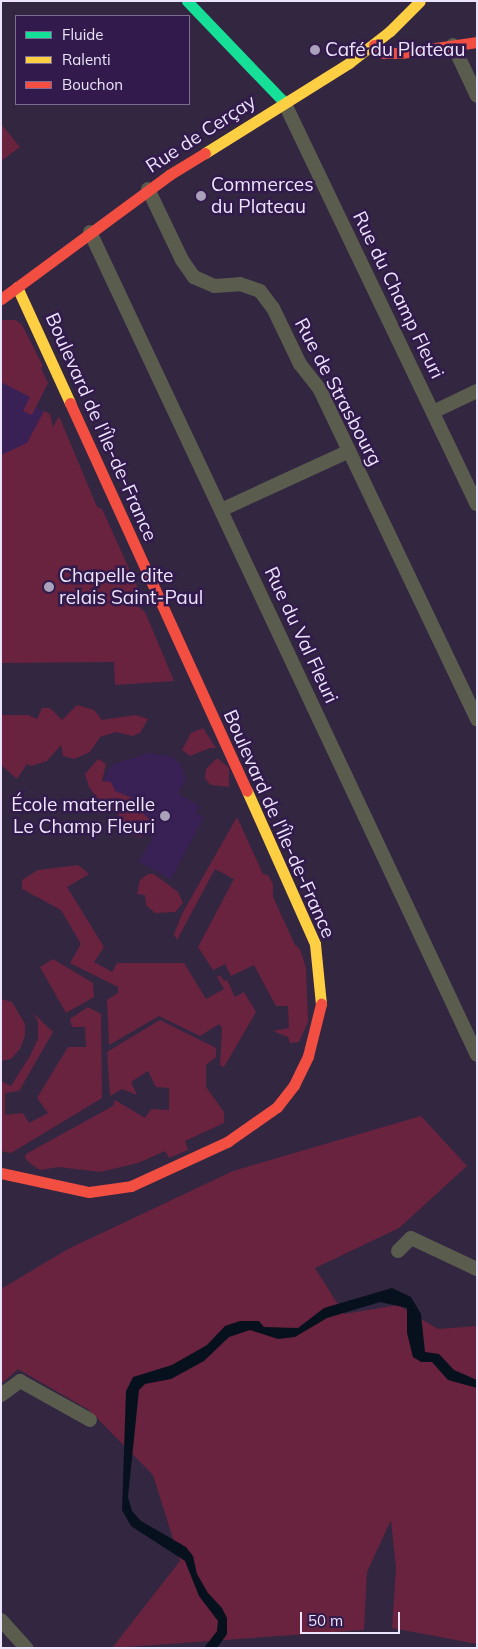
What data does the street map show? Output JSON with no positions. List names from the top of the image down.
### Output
{
  "streets": {
    "street": [
      "Rue de Cerçay",
      "Rue du Champ Fleuri",
      "Rue de Strasbourg",
      "Boulevard de l'Île-de-France",
      "Rue du Val Fleuri"
    ]
  },
  "crossings": [
    ["Rue de Cerçay", "Rue du Champ Fleuri"],
    ["Rue de Cerçay", "Rue de Strasbourg"],
    ["Rue de Cerçay", "Boulevard de l'Île-de-France"],
    ["Rue de Cerçay", "Rue du Val Fleuri"]
  ],
  "places": [
    "Café du Plateau",
    "Commerces du Plateau",
    "Chapelle dite relais Saint-Paul",
    "École maternelle Le Champ Fleuri"
  ],
  "legend": ["Fluide", "Ralenti", "Bouchon"],
  "scale_bar": "50 m"
}
